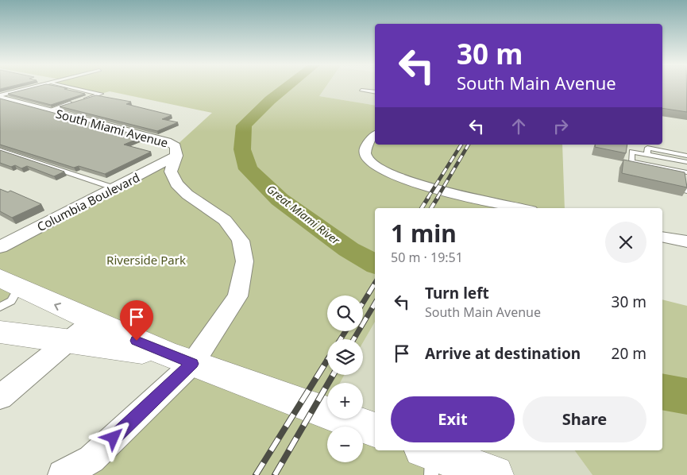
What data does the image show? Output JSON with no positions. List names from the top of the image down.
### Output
{
  "streets": {
    "street": ["South Miami Avenue", "Columbia Boulevard"]
  },
  "crossings": [
    ["South Miami Avenue", "Columbia Boulevard"]
  ],
  "water": ["Great Miami River"],
  "parks": ["Riverside Park"],
  "page": {
    "turn": ["30 m", "South Main Avenue"],
    "heading": ["1 min", "50 m · 19:51"],
    "list": [
      {
        "name": "Turn left",
        "note": "South Main Avenue",
        "value": "30 m"
      },
      {
        "name": "Arrive at destination",
        "value": "20 m"
      }
    ],
    "map_buttons": ["+", "−"],
    "buttons": ["Exit", "Share"]
  }
}
